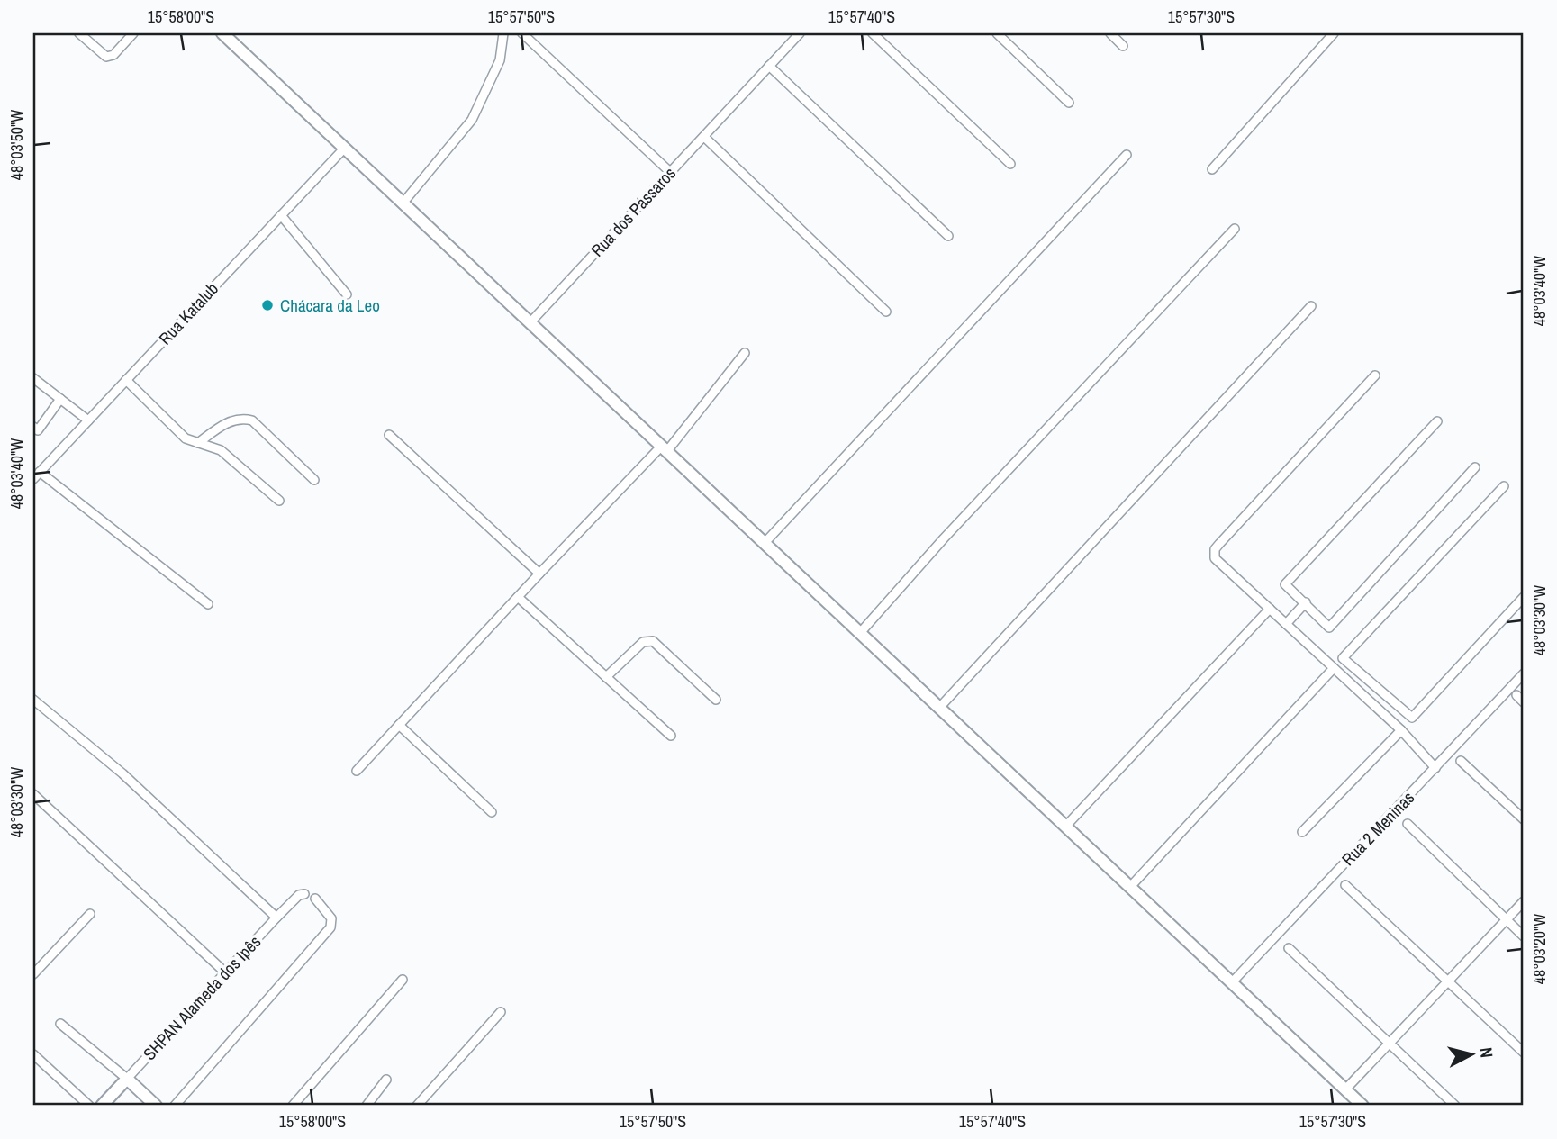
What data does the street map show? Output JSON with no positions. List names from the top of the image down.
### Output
{
  "streets": {
    "street": [
      "Rua dos Pássaros",
      "Rua Katalub",
      "Rua 2 Meninas",
      "SHPAN Alameda dos Ipês"
    ]
  },
  "places": ["Chácara da Leo"],
  "north": "right",
  "coordinates": [
    "15°58'00\"S",
    "15°57'50\"S",
    "15°57'40\"S",
    "15°57'30\"S",
    "48°03'50\"W",
    "48°03'40\"W",
    "48°03'30\"W",
    "48°03'20\"W"
  ]
}
